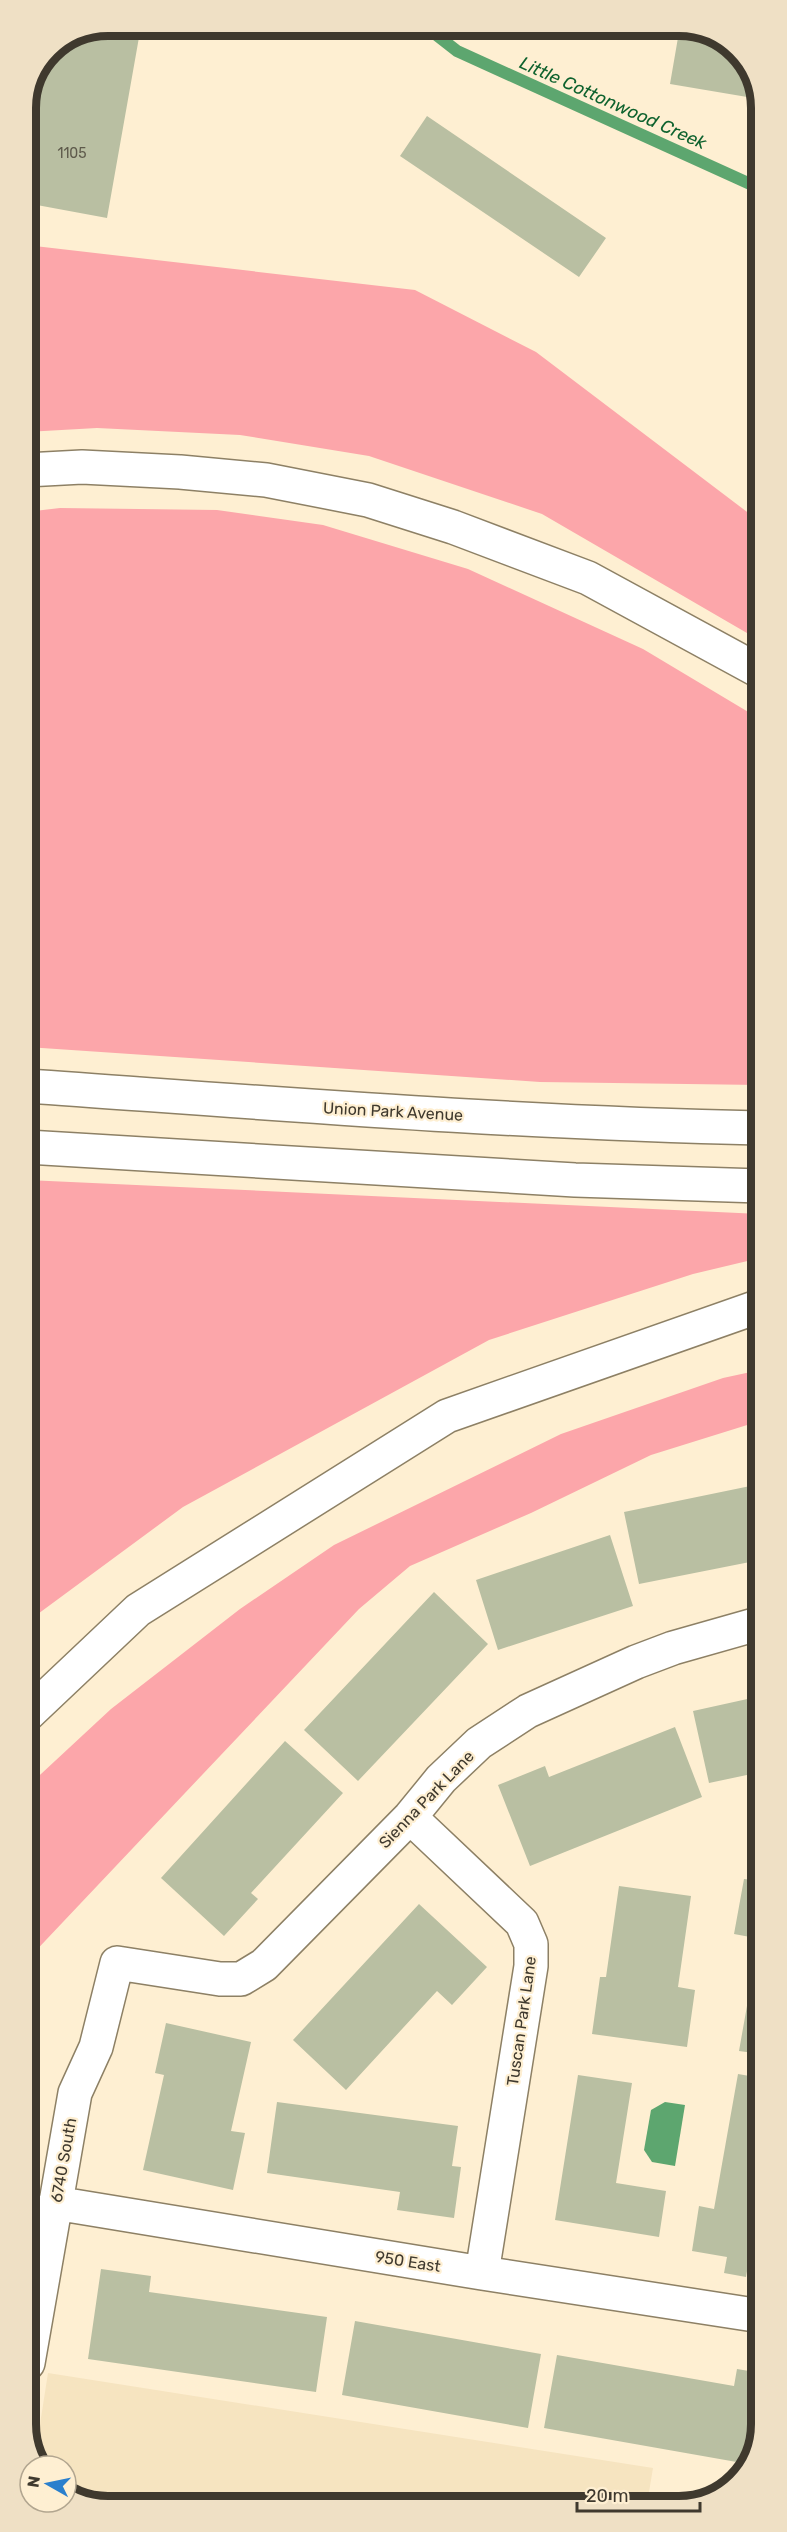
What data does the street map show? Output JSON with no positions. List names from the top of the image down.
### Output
{
  "streets": {
    "main road": [
      "Union Park Avenue",
      "Sienna Park Lane",
      "Tuscan Park Lane",
      "6740 South",
      "950 East"
    ]
  },
  "crossings": [
    ["Sienna Park Lane", "Tuscan Park Lane"],
    ["Sienna Park Lane", "6740 South"],
    ["Tuscan Park Lane", "950 East"],
    ["6740 South", "950 East"]
  ],
  "water": ["Little Cottonwood Creek"],
  "house_numbers": ["1105"],
  "scale_bar": "20 m",
  "north": "left"
}
